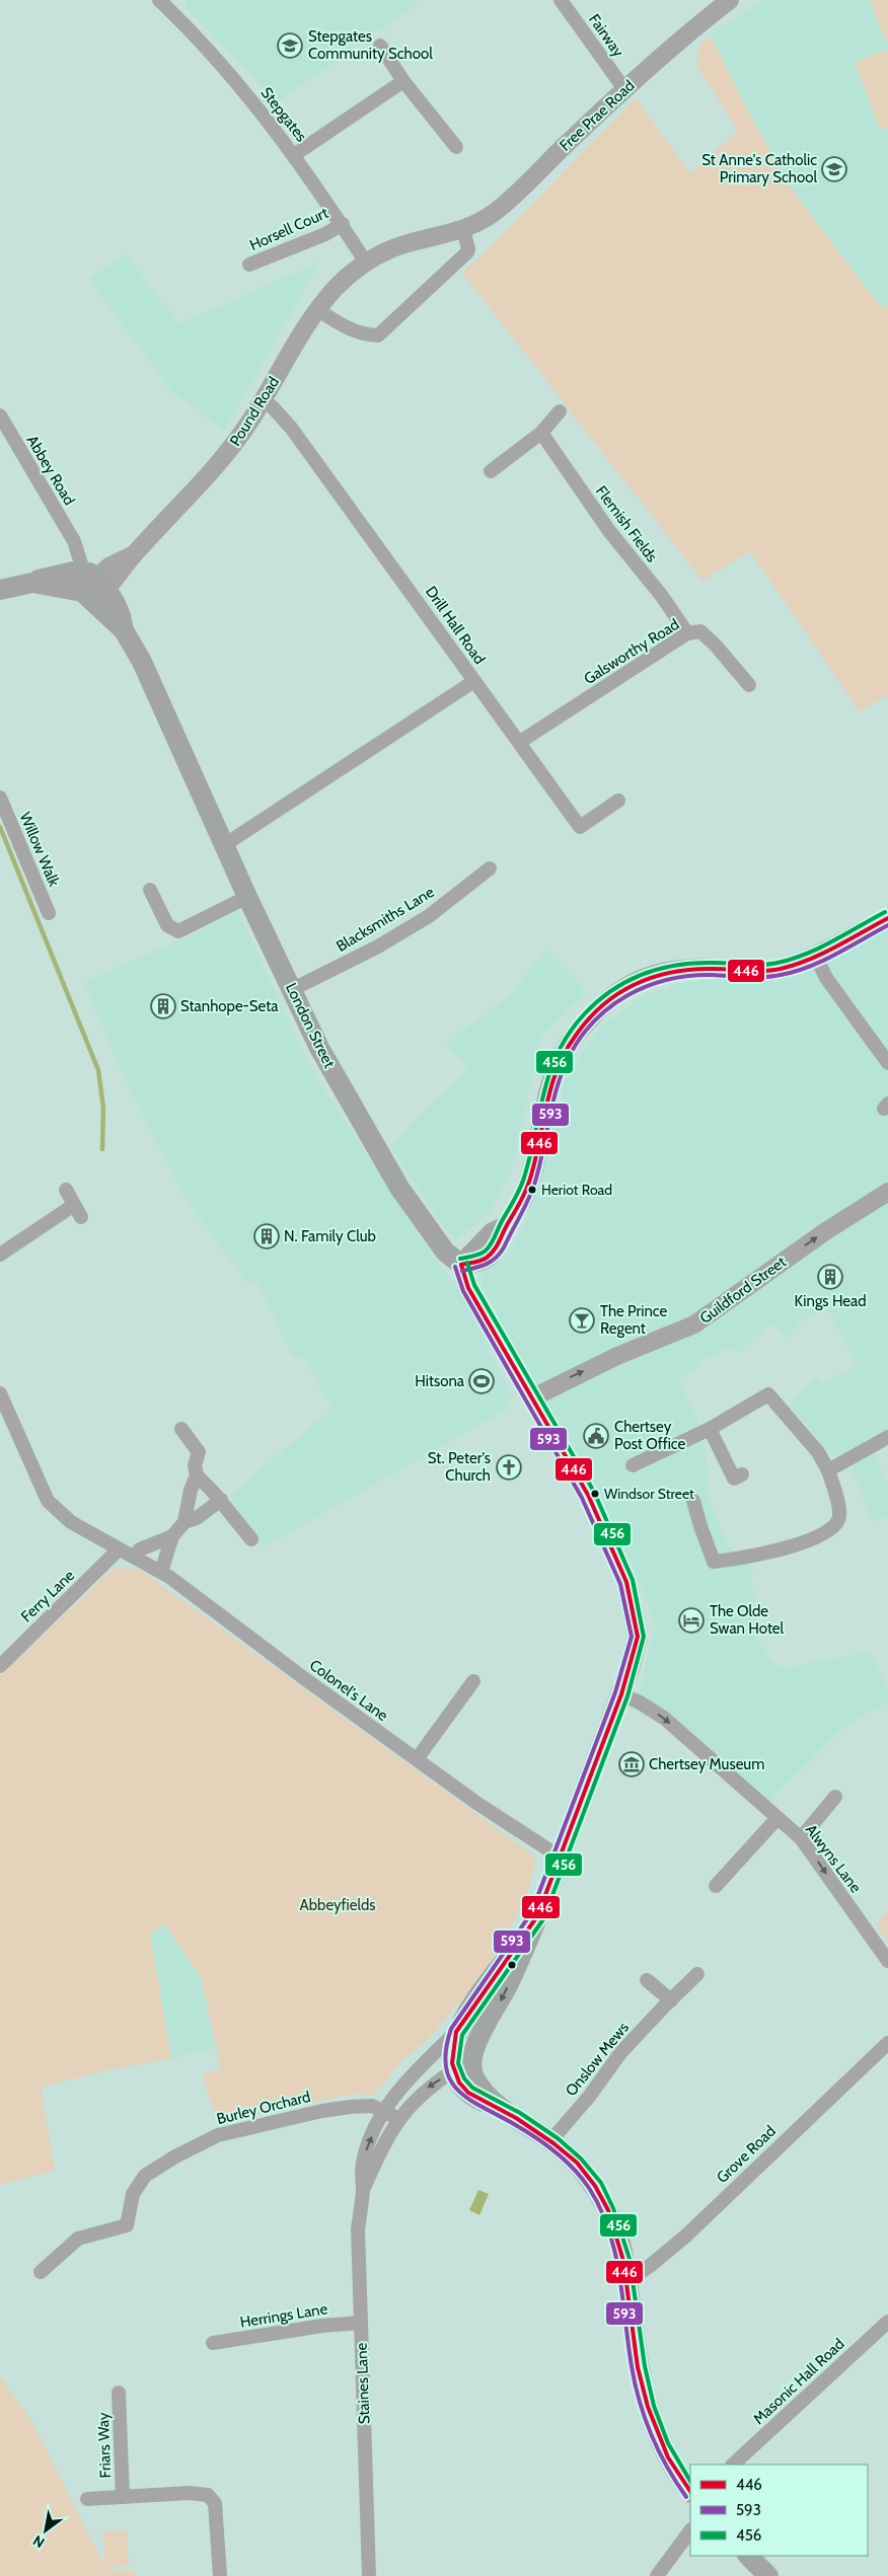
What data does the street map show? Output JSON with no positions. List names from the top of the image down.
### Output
{
  "streets": {
    "main road": ["London Street", "Staines Lane"],
    "street": [
      "Fairway",
      "Stepgates",
      "Free Prae Road",
      "Horsell Court",
      "Pound Road",
      "Abbey Road",
      "Flemish Fields",
      "Drill Hall Road",
      "Galsworthy Road",
      "Willow Walk",
      "Blacksmiths Lane",
      "Guildford Street",
      "Ferry Lane",
      "Colonel's Lane",
      "Alwyns Lane",
      "Onslow Mews",
      "Burley Orchard",
      "Grove Road",
      "Herrings Lane",
      "Masonic Hall Road",
      "Friars Way"
    ]
  },
  "crossings": [
    ["Fairway", "Free Prae Road"],
    ["Stepgates", "Free Prae Road"],
    ["Stepgates", "Horsell Court"],
    ["Stepgates", "Pound Road"],
    ["Free Prae Road", "Pound Road"],
    ["Pound Road", "Abbey Road"],
    ["Pound Road", "Drill Hall Road"],
    ["Pound Road", "London Street"],
    ["Abbey Road", "London Street"],
    ["Flemish Fields", "Galsworthy Road"],
    ["Drill Hall Road", "London Street"],
    ["Blacksmiths Lane", "London Street"],
    ["Ferry Lane", "Colonel's Lane"],
    ["Burley Orchard", "Staines Lane"],
    ["Herrings Lane", "Staines Lane"]
  ],
  "one_way": ["Guildford Street", "Alwyns Lane"],
  "parks": ["Abbeyfields"],
  "places": {
    "school or university": ["Stepgates Community School", "St Anne's Catholic Primary School"],
    "building": ["Stanhope-Seta", "N. Family Club", "Kings Head"],
    "other": ["Heriot Road", "Windsor Street"],
    "bar": ["The Prince Regent"],
    "sports": ["Hitsona"],
    "public building": ["Chertsey Post Office"],
    "church": ["St. Peter's Church"],
    "hotel": ["The Olde Swan Hotel"],
    "museum": ["Chertsey Museum"]
  },
  "lines": ["transit line 456", "transit line 446", "transit line 593"],
  "legend": ["446", "593", "456"],
  "north": "bottom left"
}
